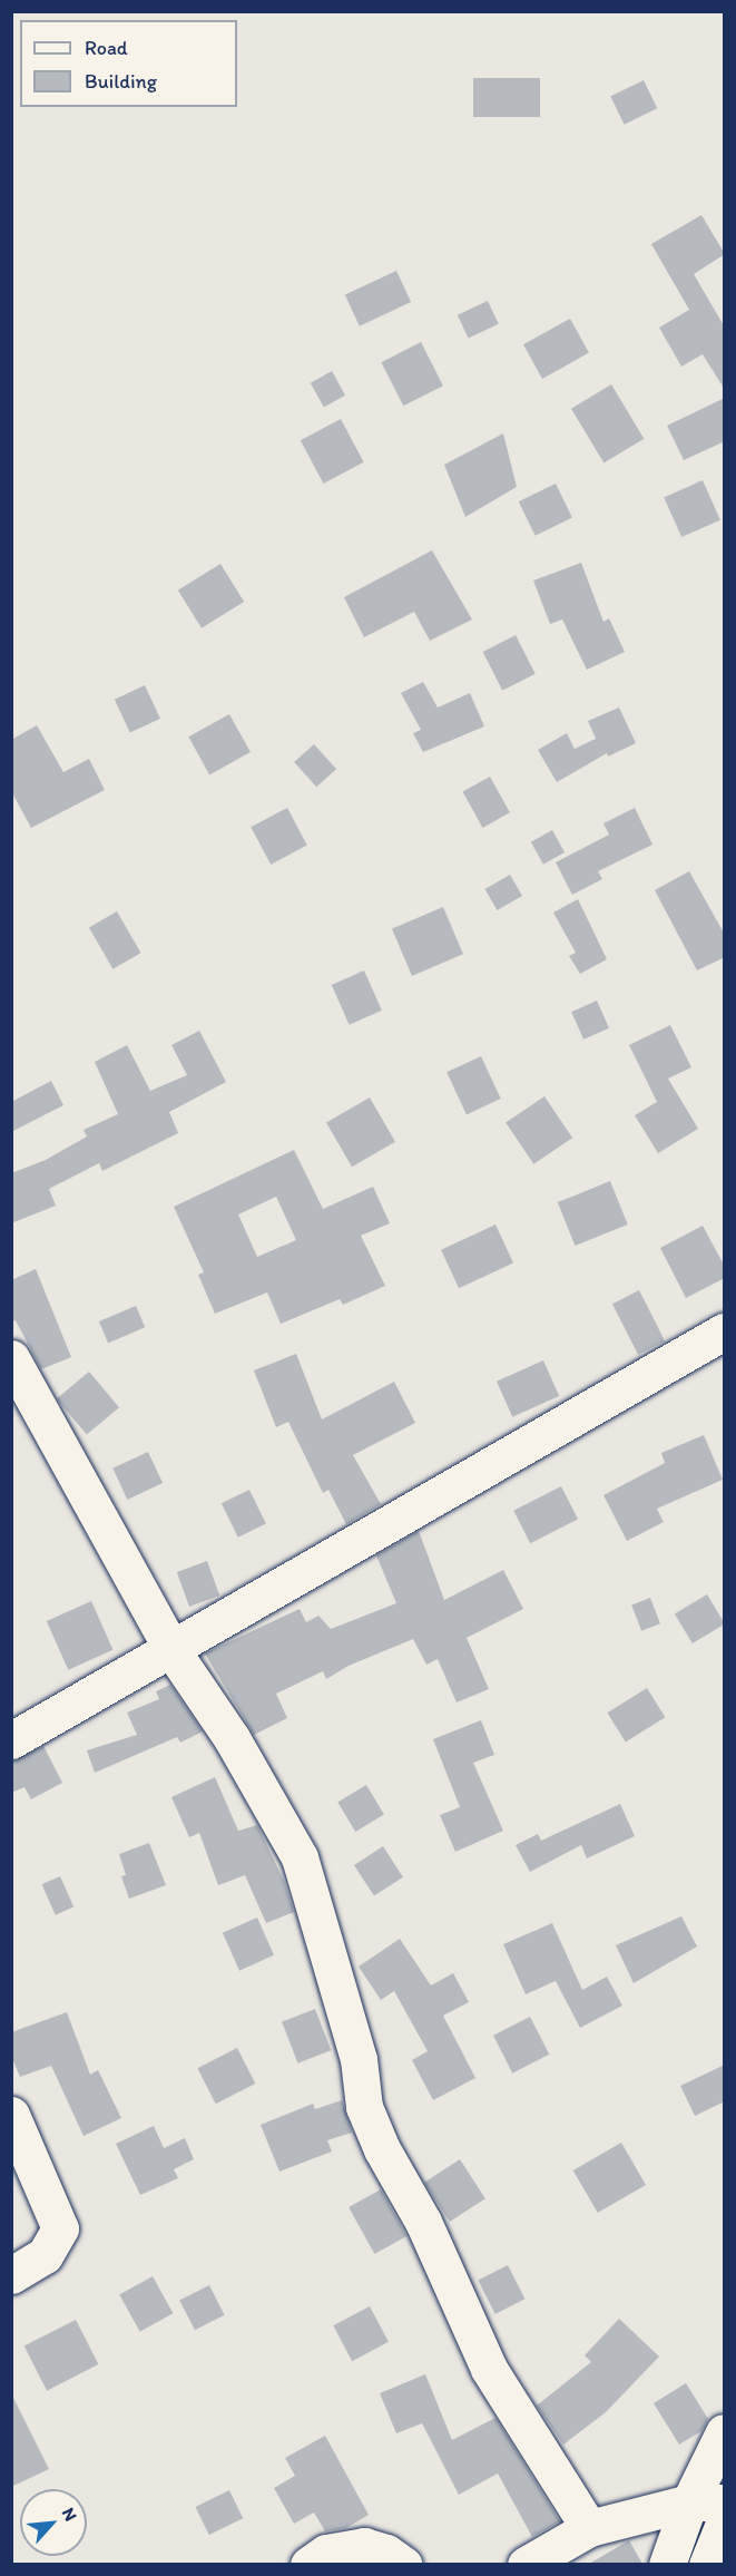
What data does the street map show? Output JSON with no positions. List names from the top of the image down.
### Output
{
  "legend": ["Road", "Building"],
  "north": "top right"
}
